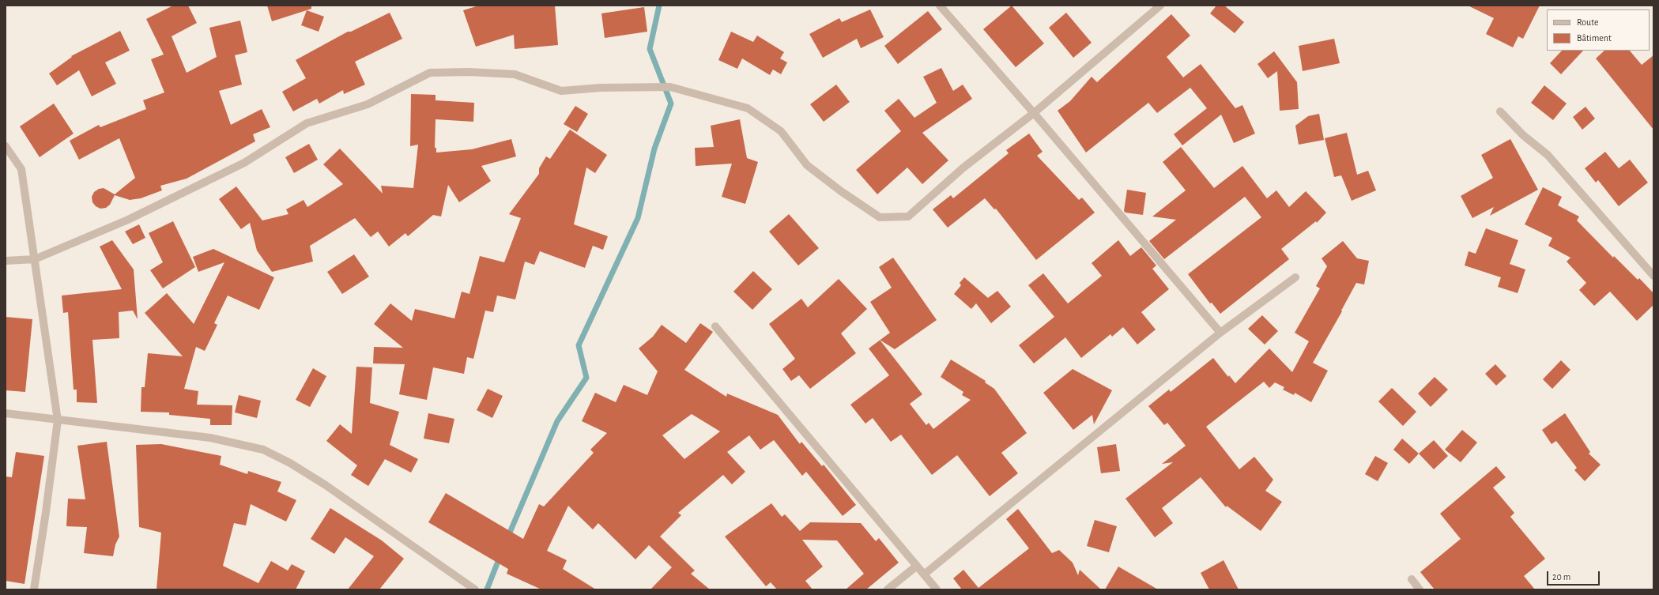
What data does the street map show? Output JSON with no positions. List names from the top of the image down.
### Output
{
  "legend": ["Route", "Bâtiment"],
  "scale_bar": "20 m"
}
